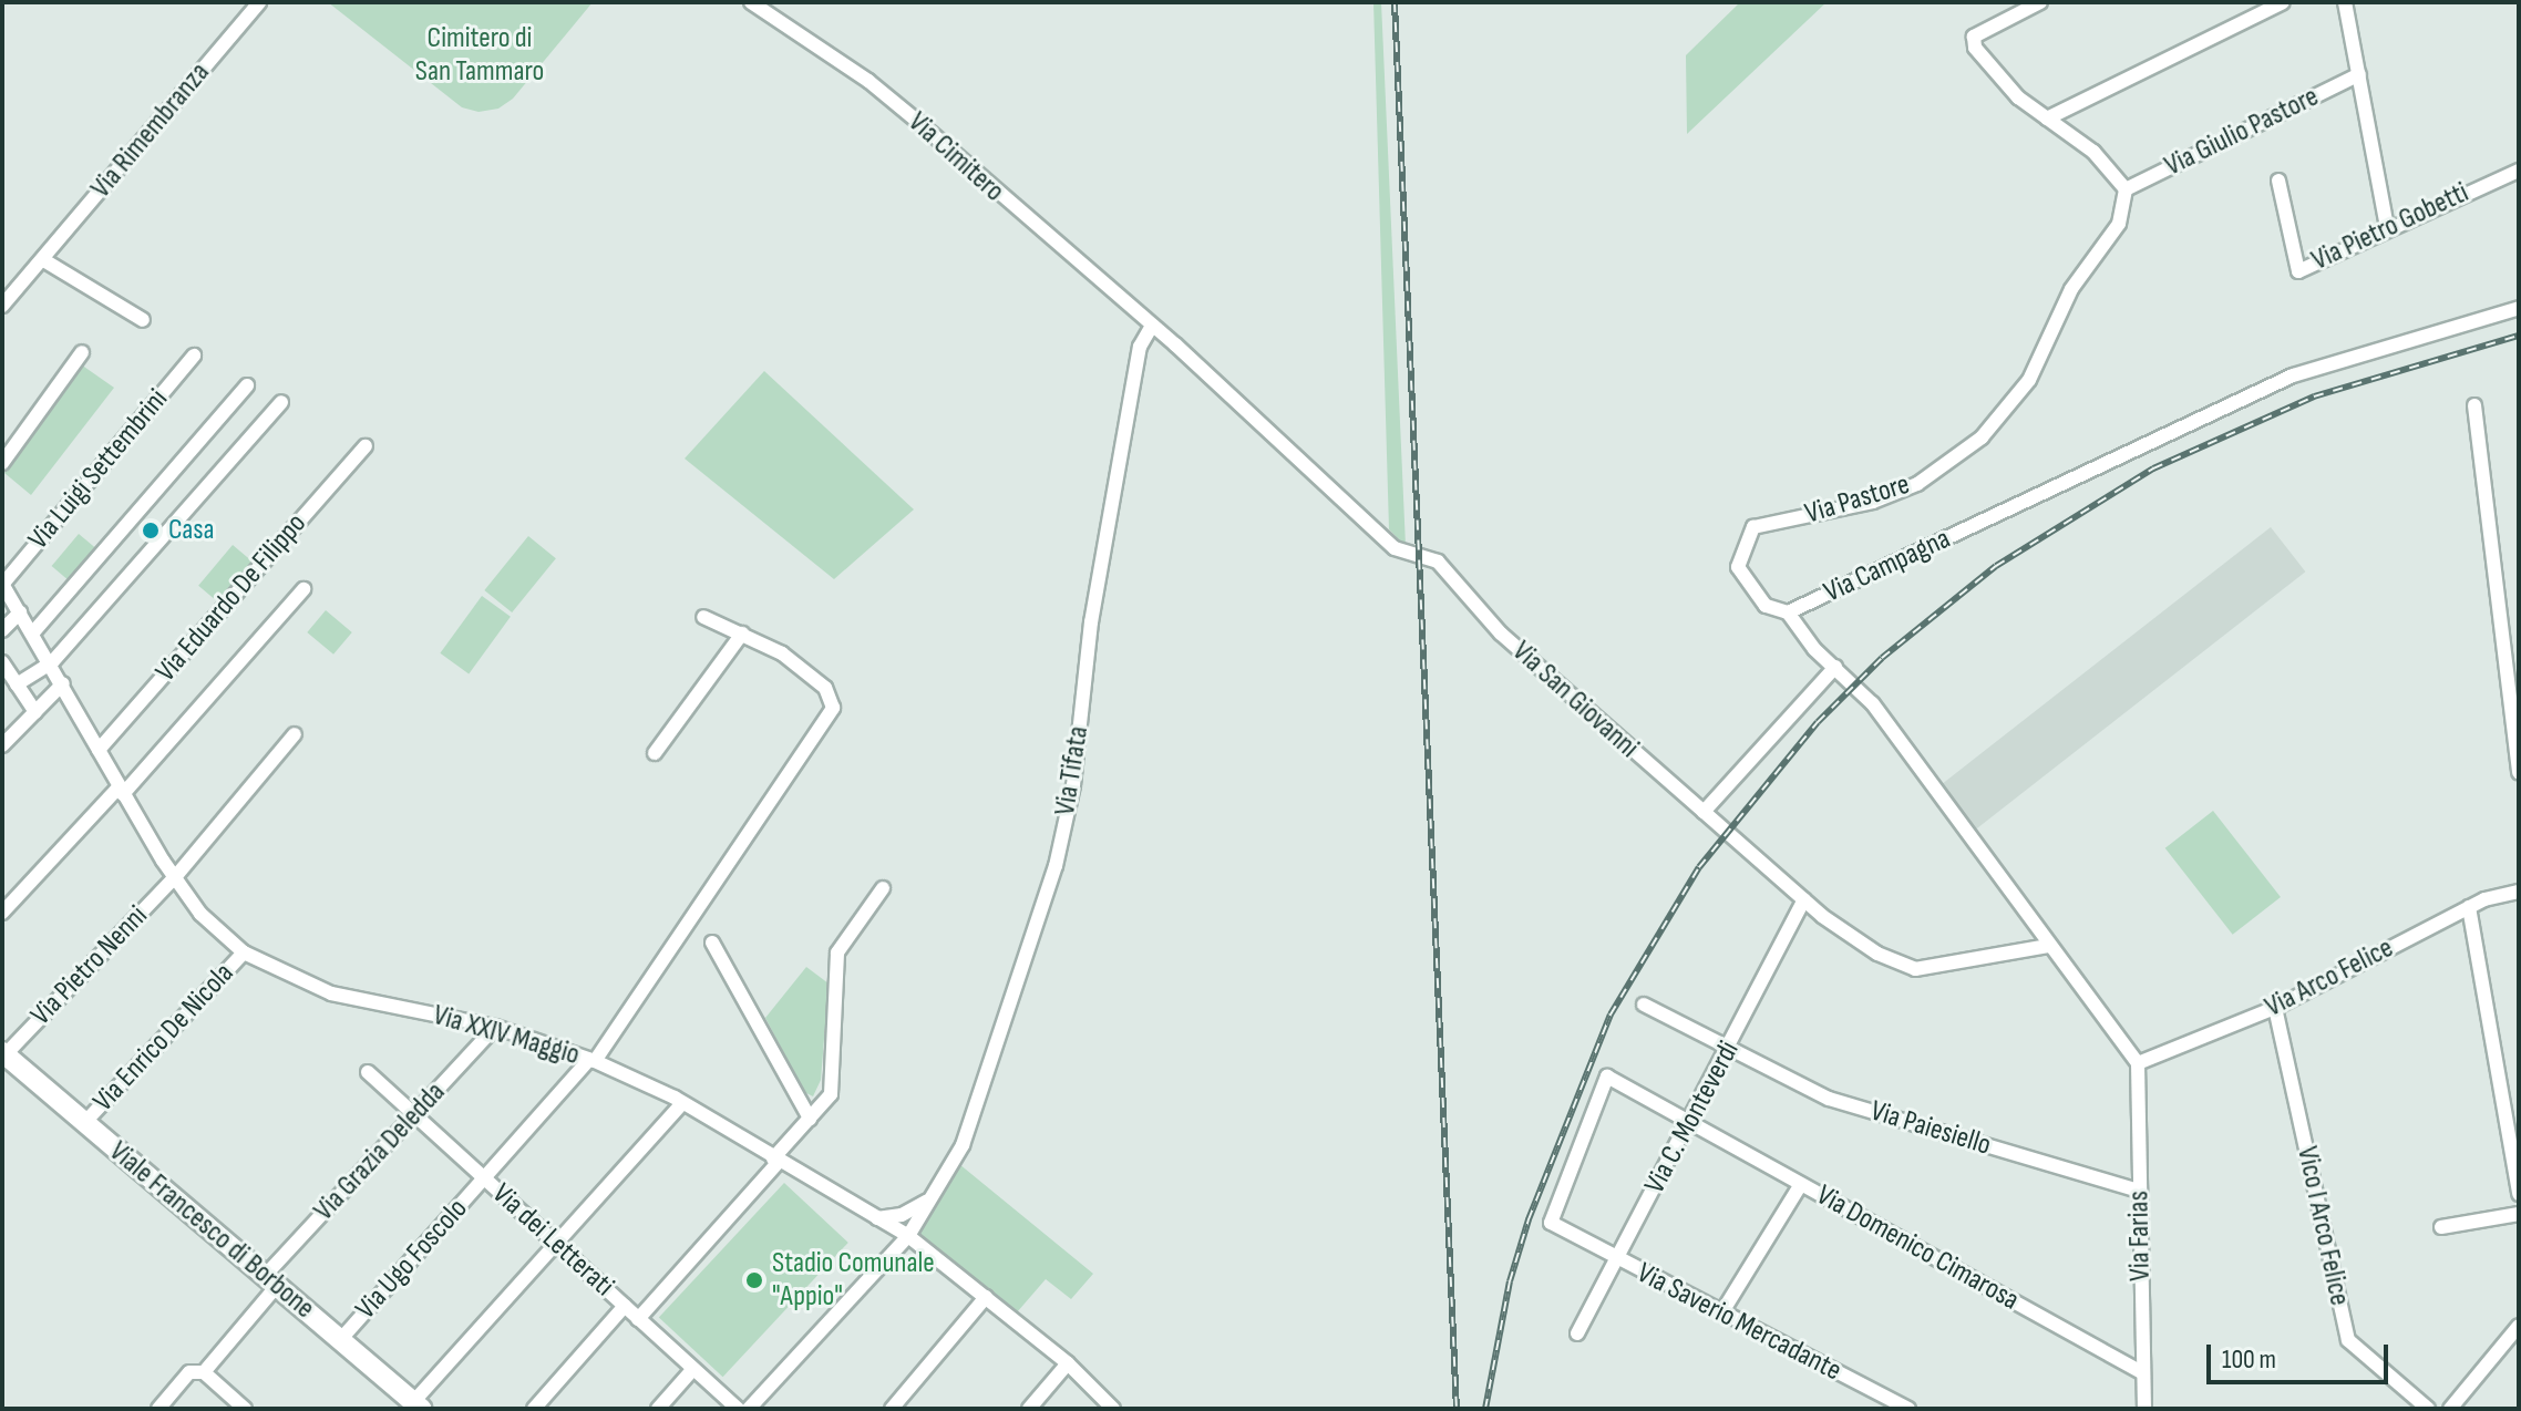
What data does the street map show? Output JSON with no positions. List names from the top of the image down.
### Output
{
  "streets": {
    "street": [
      "Via Rimembranza",
      "Via Giulio Pastore",
      "Via Cimitero",
      "Via Pietro Gobetti",
      "Via Luigi Settembrini",
      "Via Pastore",
      "Via Campagna",
      "Via Eduardo De Filippo",
      "Via San Giovanni",
      "Via Tifata",
      "Via Pietro Nenni",
      "Via Arco Felice",
      "Via XXIV Maggio",
      "Via Enrico De Nicola",
      "Via C. Monteverdi",
      "Via Paiesiello",
      "Via Grazia Deledda",
      "Vico I Arco Felice",
      "Viale Francesco di Borbone",
      "Via Farias",
      "Via dei Letterati",
      "Via Domenico Cimarosa",
      "Via Ugo Foscolo",
      "Via Saverio Mercadante"
    ]
  },
  "crossings": [
    ["Via Giulio Pastore", "Via Pastore"],
    ["Via Cimitero", "Via San Giovanni"],
    ["Via Cimitero", "Via Tifata"],
    ["Via Luigi Settembrini", "Via XXIV Maggio"],
    ["Via Pastore", "Via Campagna"],
    ["Via Campagna", "Via San Giovanni"],
    ["Via Campagna", "Via Arco Felice"],
    ["Via Campagna", "Via Farias"],
    ["Via Eduardo De Filippo", "Via XXIV Maggio"],
    ["Via San Giovanni", "Via Tifata"],
    ["Via San Giovanni", "Via C. Monteverdi"],
    ["Via Tifata", "Via XXIV Maggio"],
    ["Via Pietro Nenni", "Via XXIV Maggio"],
    ["Via Pietro Nenni", "Viale Francesco di Borbone"],
    ["Via Arco Felice", "Vico I Arco Felice"],
    ["Via Arco Felice", "Via Farias"],
    ["Via XXIV Maggio", "Via Enrico De Nicola"],
    ["Via XXIV Maggio", "Via Grazia Deledda"],
    ["Via XXIV Maggio", "Via Ugo Foscolo"],
    ["Via Enrico De Nicola", "Viale Francesco di Borbone"],
    ["Via C. Monteverdi", "Via Paiesiello"],
    ["Via C. Monteverdi", "Via Domenico Cimarosa"],
    ["Via C. Monteverdi", "Via Saverio Mercadante"],
    ["Via Paiesiello", "Via Farias"],
    ["Via Grazia Deledda", "Viale Francesco di Borbone"],
    ["Via Grazia Deledda", "Via dei Letterati"],
    ["Viale Francesco di Borbone", "Via Ugo Foscolo"],
    ["Via Farias", "Via Domenico Cimarosa"],
    ["Via dei Letterati", "Via Ugo Foscolo"],
    ["Via Domenico Cimarosa", "Via Saverio Mercadante"]
  ],
  "parks": ["Cimitero di San Tammaro"],
  "places": ["Casa", "Stadio Comunale \"Appio\""],
  "scale_bar": "100 m"
}
